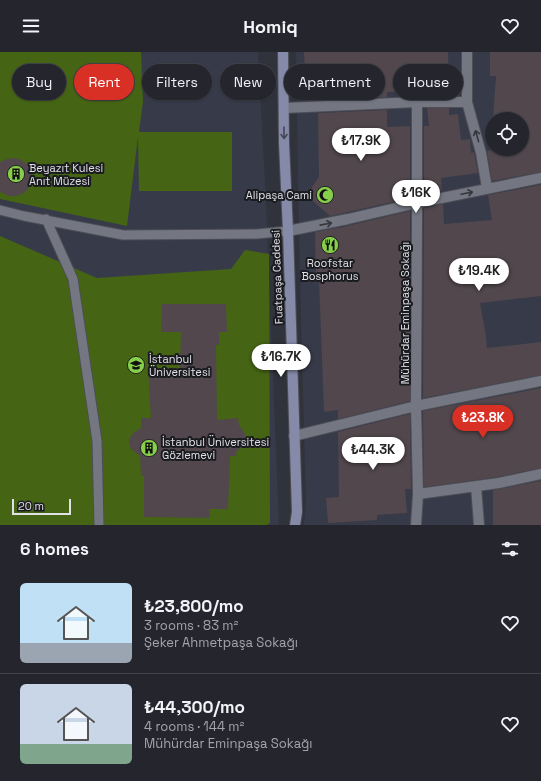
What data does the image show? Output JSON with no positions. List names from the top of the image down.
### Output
{
  "streets": {
    "main road": ["Fuatpaşa Caddesi"],
    "street": ["Mühürdar Eminpaşa Sokağı"]
  },
  "places": {
    "building": ["Beyazıt Kulesi Anıt Müzesi", "İstanbul Üniversitesi Gözlemevi"],
    "mosque": ["Alipaşa Cami"],
    "restaurant": ["Roofstar Bosphorus"],
    "school or university": ["İstanbul Üniversitesi"]
  },
  "scale_bar": "20 m",
  "page": {
    "header": "Homiq",
    "chip": [
      "Buy",
      "Rent",
      "Filters",
      "New",
      "Apartment",
      "House"
    ],
    "price": [
      "₺17.9K",
      "₺16K",
      "₺19.4K",
      "₺16.7K",
      "₺23.8K",
      "₺44.3K"
    ],
    "scale": "20 m",
    "heading": "6 homes",
    "list": [
      {
        "name": "₺23,800/mo",
        "note": "3 rooms · 83 m² · Şeker Ahmetpaşa Sokağı"
      },
      {
        "name": "₺44,300/mo",
        "note": "4 rooms · 144 m² · Mühürdar Eminpaşa Sokağı"
      }
    ]
  }
}
